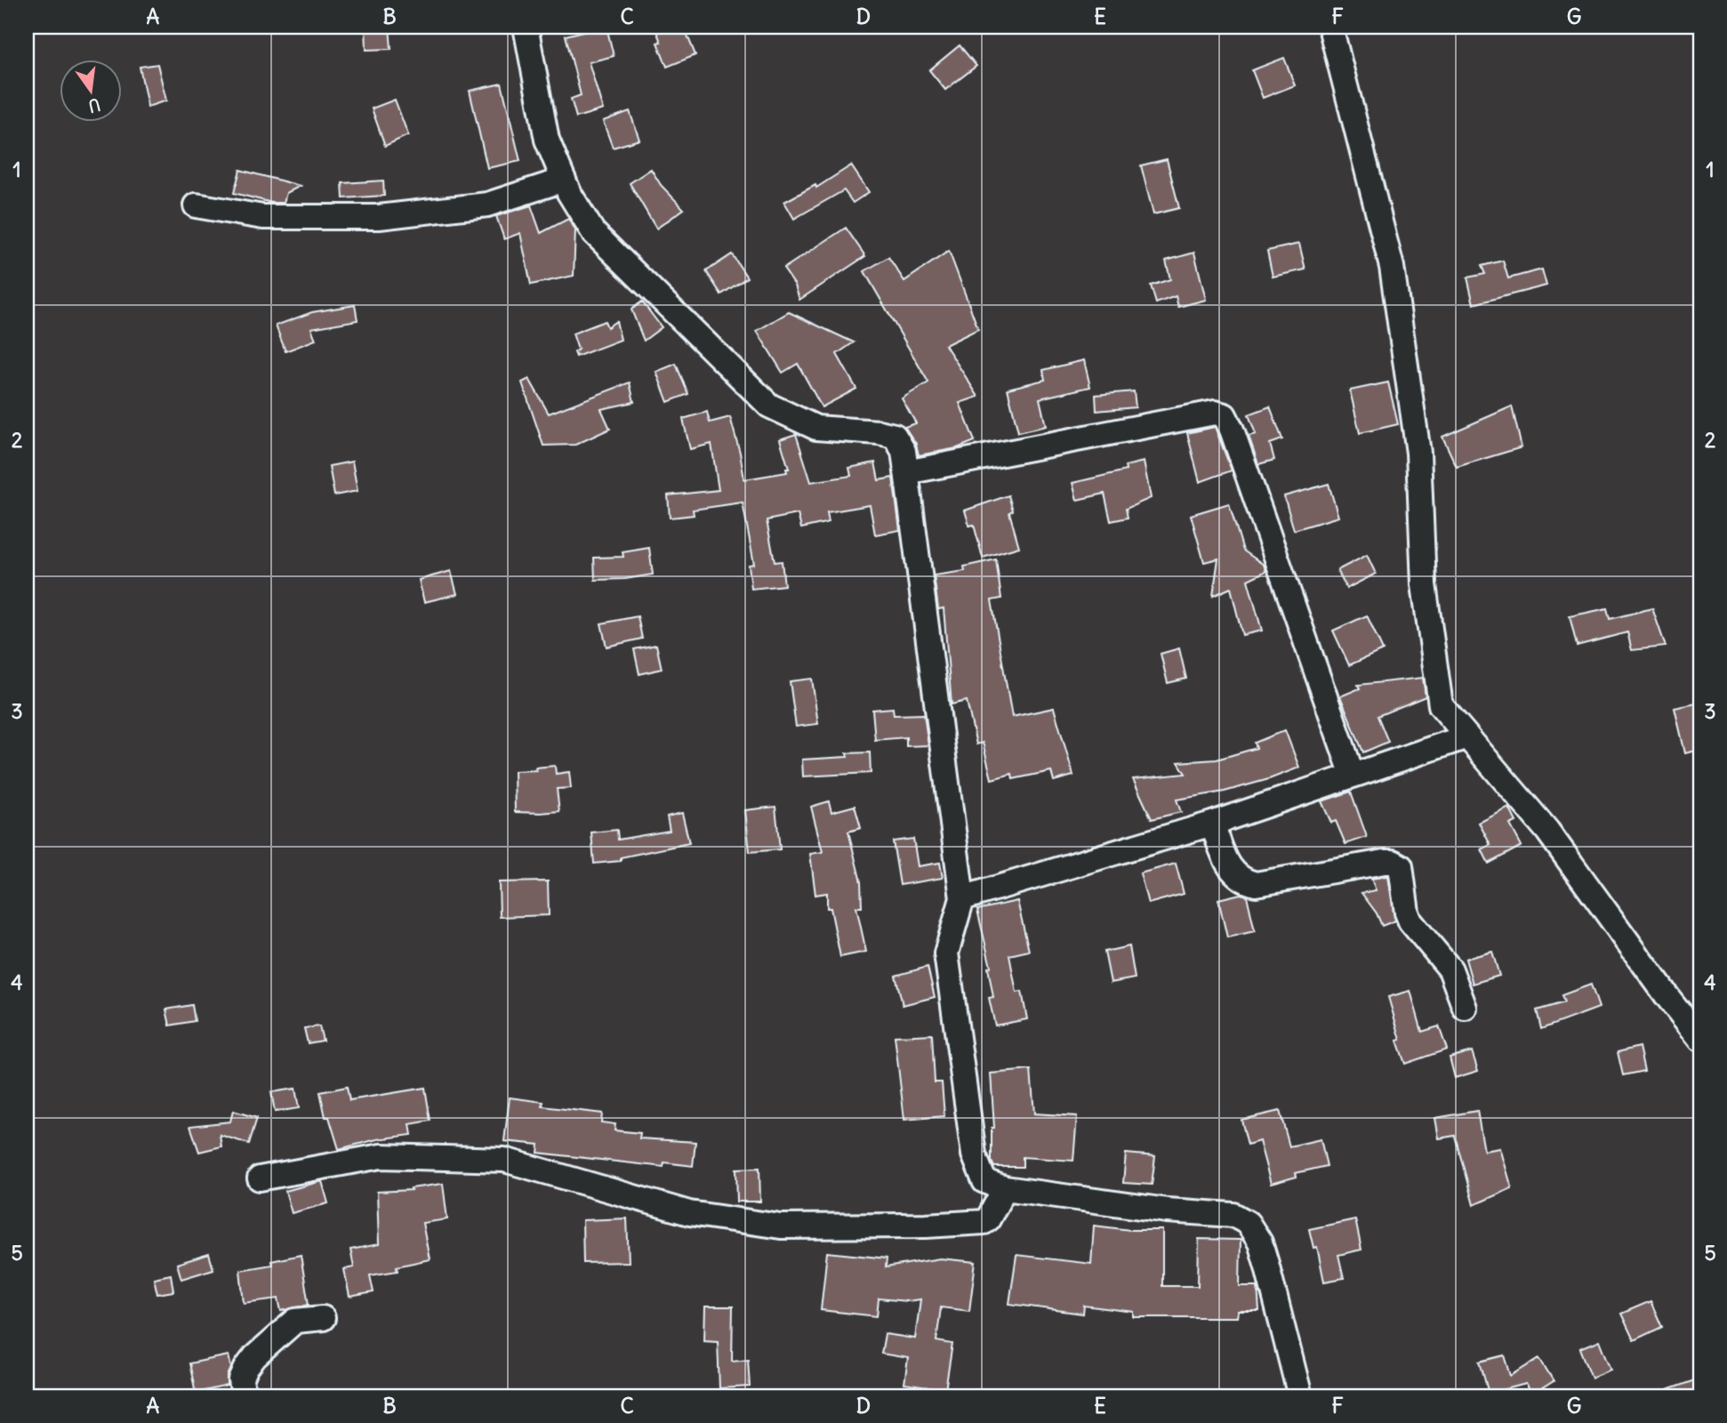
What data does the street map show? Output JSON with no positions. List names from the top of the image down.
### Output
{
  "north": "bottom",
  "grid": {
    "columns": [
      "A",
      "B",
      "C",
      "D",
      "E",
      "F",
      "G"
    ],
    "rows": [
      "1",
      "2",
      "3",
      "4",
      "5"
    ]
  }
}
